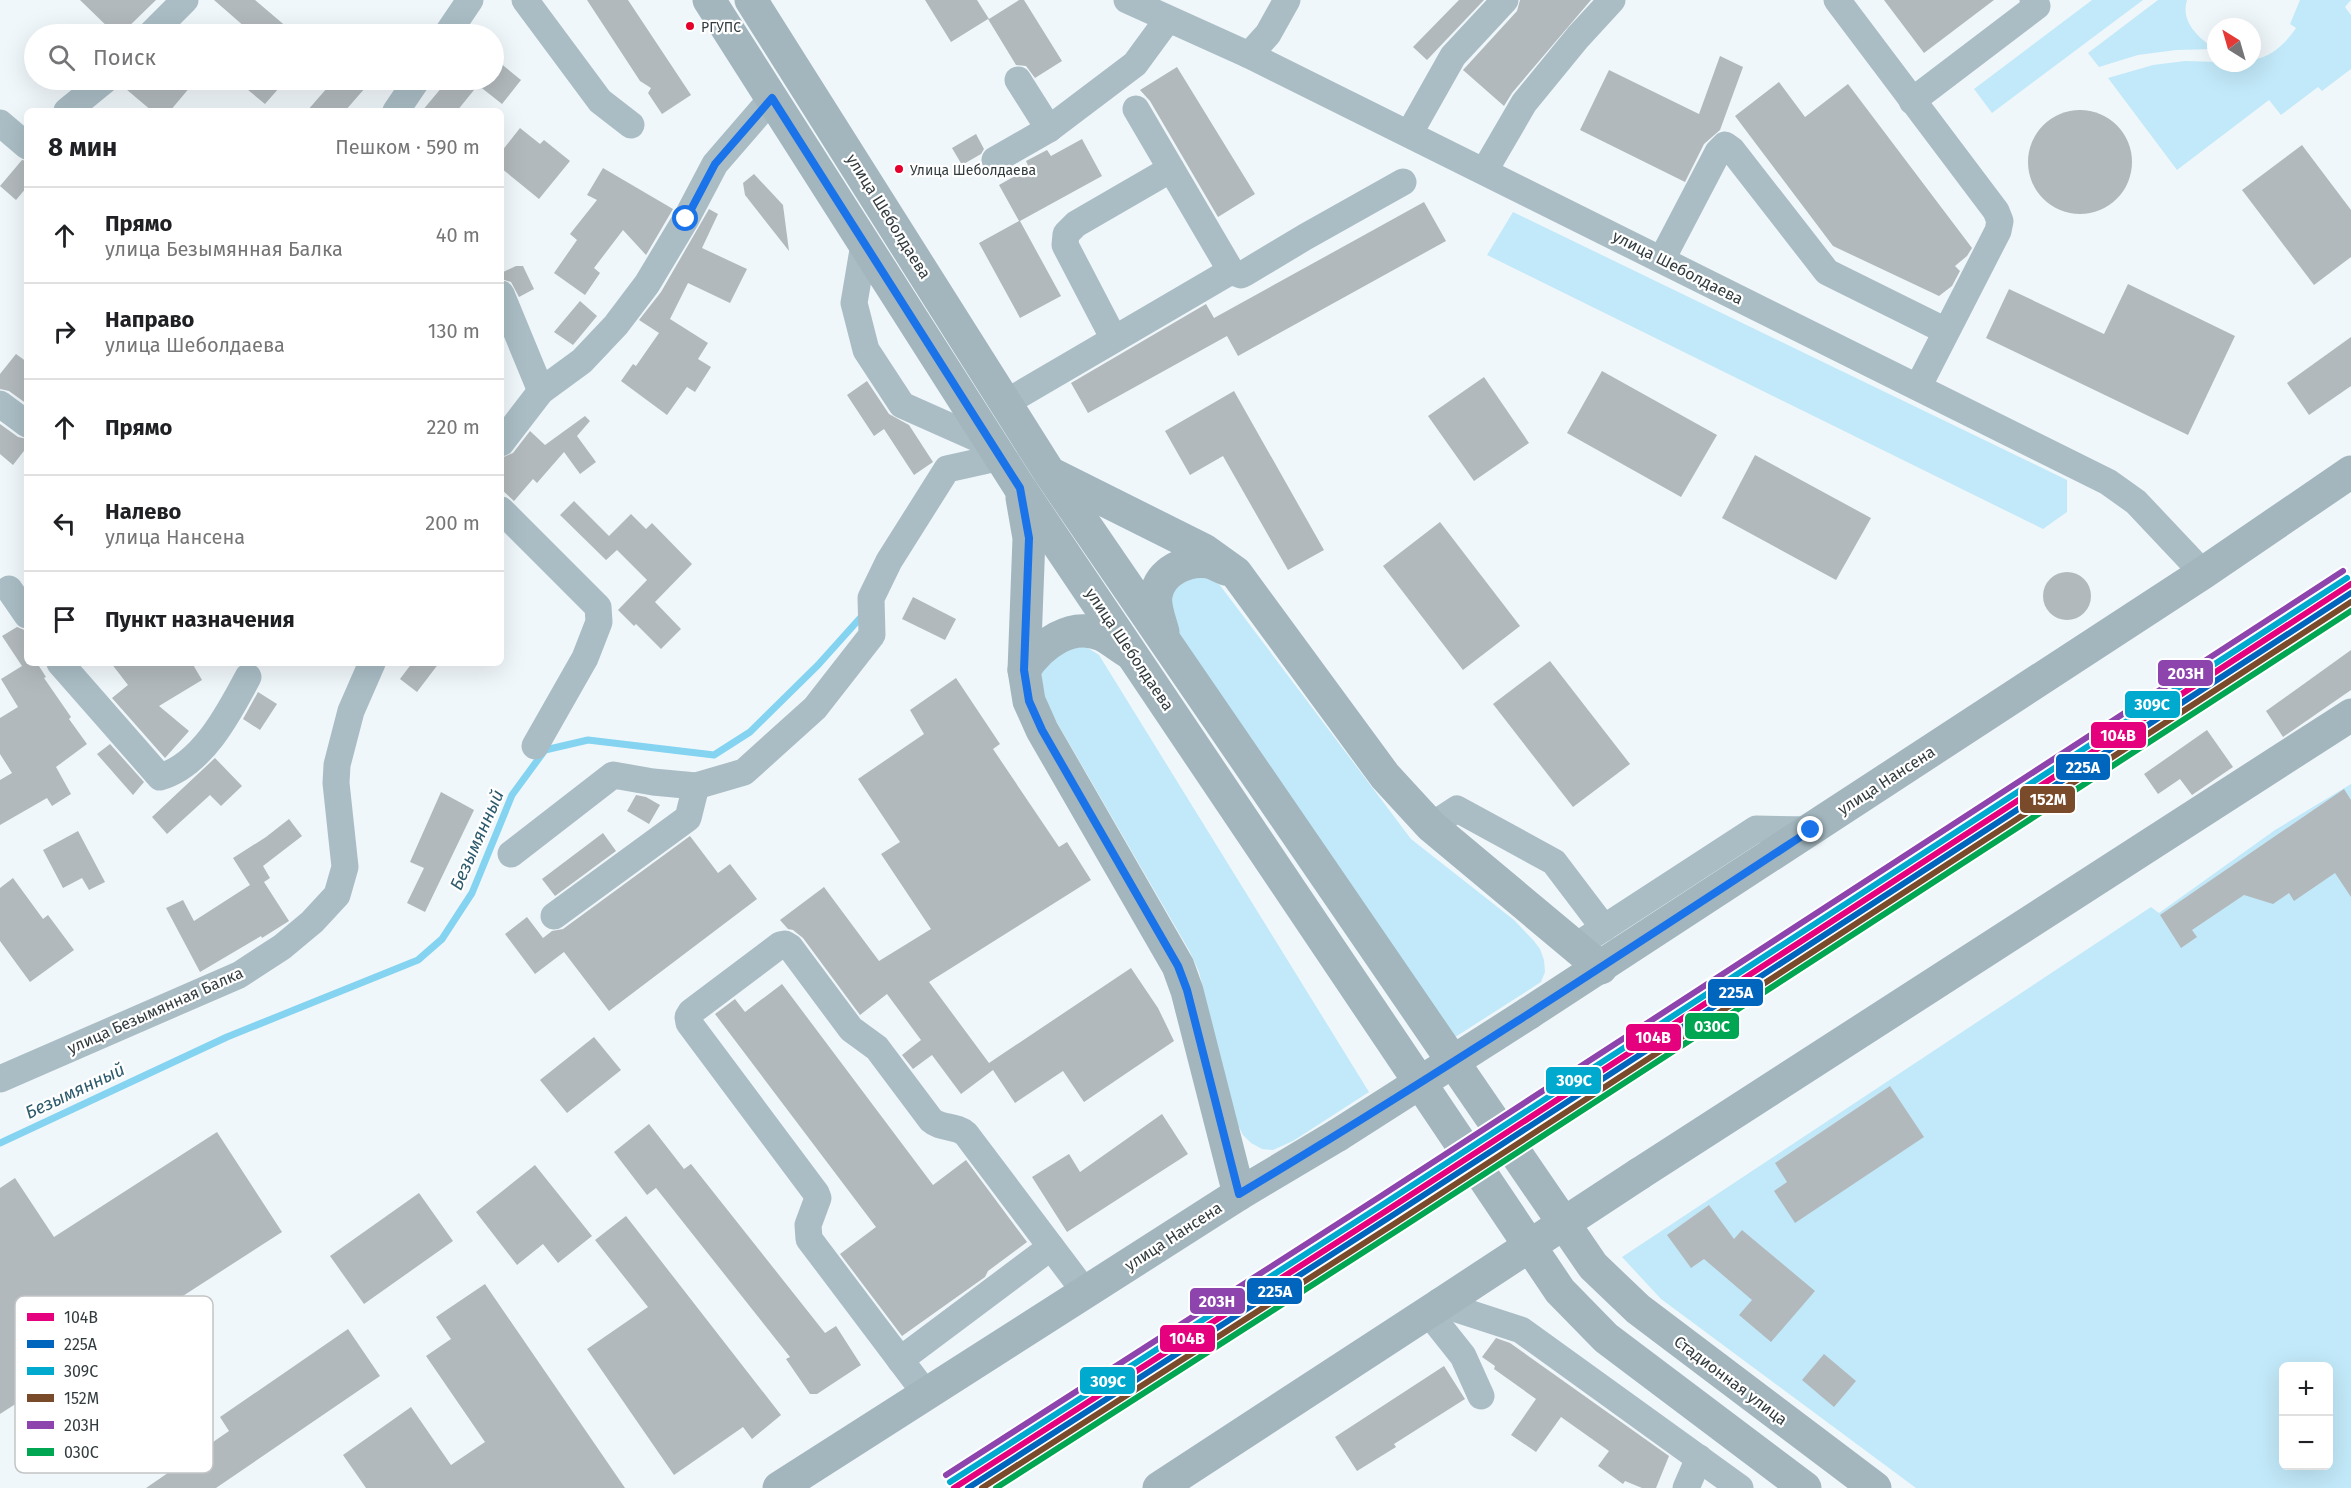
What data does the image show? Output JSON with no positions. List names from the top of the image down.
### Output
{
  "streets": {
    "main road": ["улица Шеболдаева", "улица Нансена", "Стадионная улица"],
    "street": ["улица Безымянная Балка"]
  },
  "crossings": [
    ["улица Шеболдаева", "улица Нансена"],
    ["улица Шеболдаева", "Стадионная улица"]
  ],
  "water": ["Безымянный"],
  "places": ["РГУПС", "Улица Шеболдаева"],
  "lines": [
    "transit line 203Н",
    "transit line 309С",
    "transit line 104В",
    "transit line 225А",
    "transit line 152М",
    "transit line 030C"
  ],
  "legend": [
    "104В",
    "225А",
    "309С",
    "152М",
    "203Н",
    "030C"
  ],
  "north": "top left",
  "page": {
    "search": "Поиск",
    "heading": ["8 мин", "Пешком · 590 m"],
    "list": [
      ["Прямо", "улица Безымянная Балка", "40 m"],
      ["Направо", "улица Шеболдаева", "130 m"],
      ["Прямо", "220 m"],
      ["Налево", "улица Нансена", "200 m"],
      "Пункт назначения"
    ],
    "map_buttons": ["+", "−"]
  }
}
